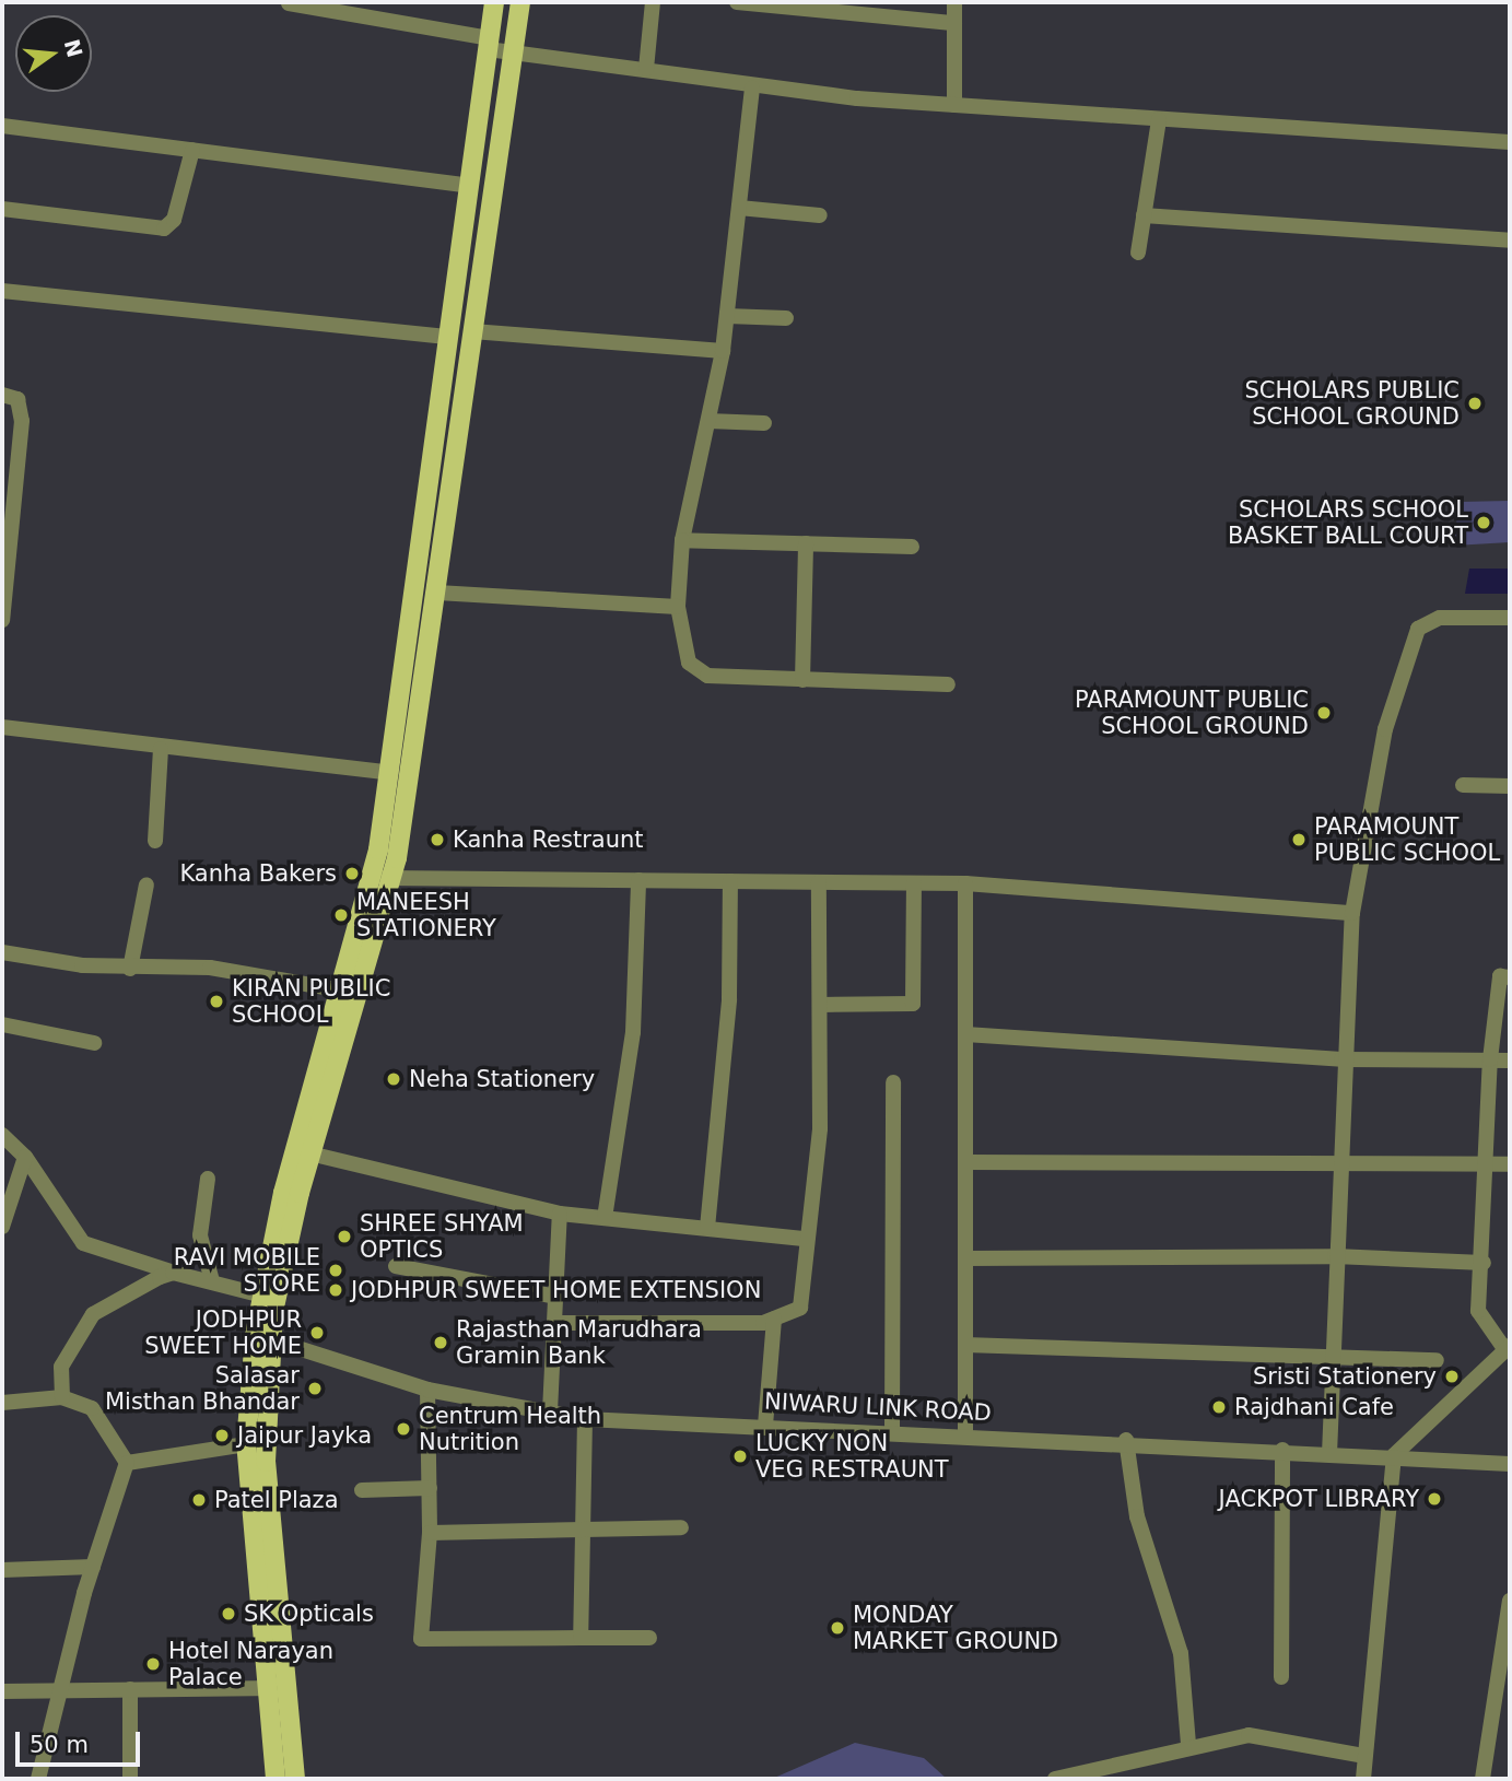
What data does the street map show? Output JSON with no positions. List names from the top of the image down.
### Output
{
  "streets": {
    "street": ["NIWARU LINK ROAD"]
  },
  "places": [
    "SCHOLARS PUBLIC SCHOOL GROUND",
    "SCHOLARS SCHOOL BASKET BALL COURT",
    "PARAMOUNT PUBLIC SCHOOL GROUND",
    "Kanha Restraunt",
    "PARAMOUNT PUBLIC SCHOOL",
    "Kanha Bakers",
    "MANEESH STATIONERY",
    "KIRAN PUBLIC SCHOOL",
    "Neha Stationery",
    "SHREE SHYAM OPTICS",
    "RAVI MOBILE STORE",
    "JODHPUR SWEET HOME EXTENSION",
    "JODHPUR SWEET HOME",
    "Rajasthan Marudhara Gramin Bank",
    "Sristi Stationery",
    "Salasar Misthan Bhandar",
    "Rajdhani Cafe",
    "Centrum Health Nutrition",
    "Jaipur Jayka",
    "LUCKY NON VEG RESTRAUNT",
    "JACKPOT LIBRARY",
    "Patel Plaza",
    "SK Opticals",
    "MONDAY MARKET GROUND",
    "Hotel Narayan Palace"
  ],
  "scale_bar": "50 m",
  "north": "right"
}
